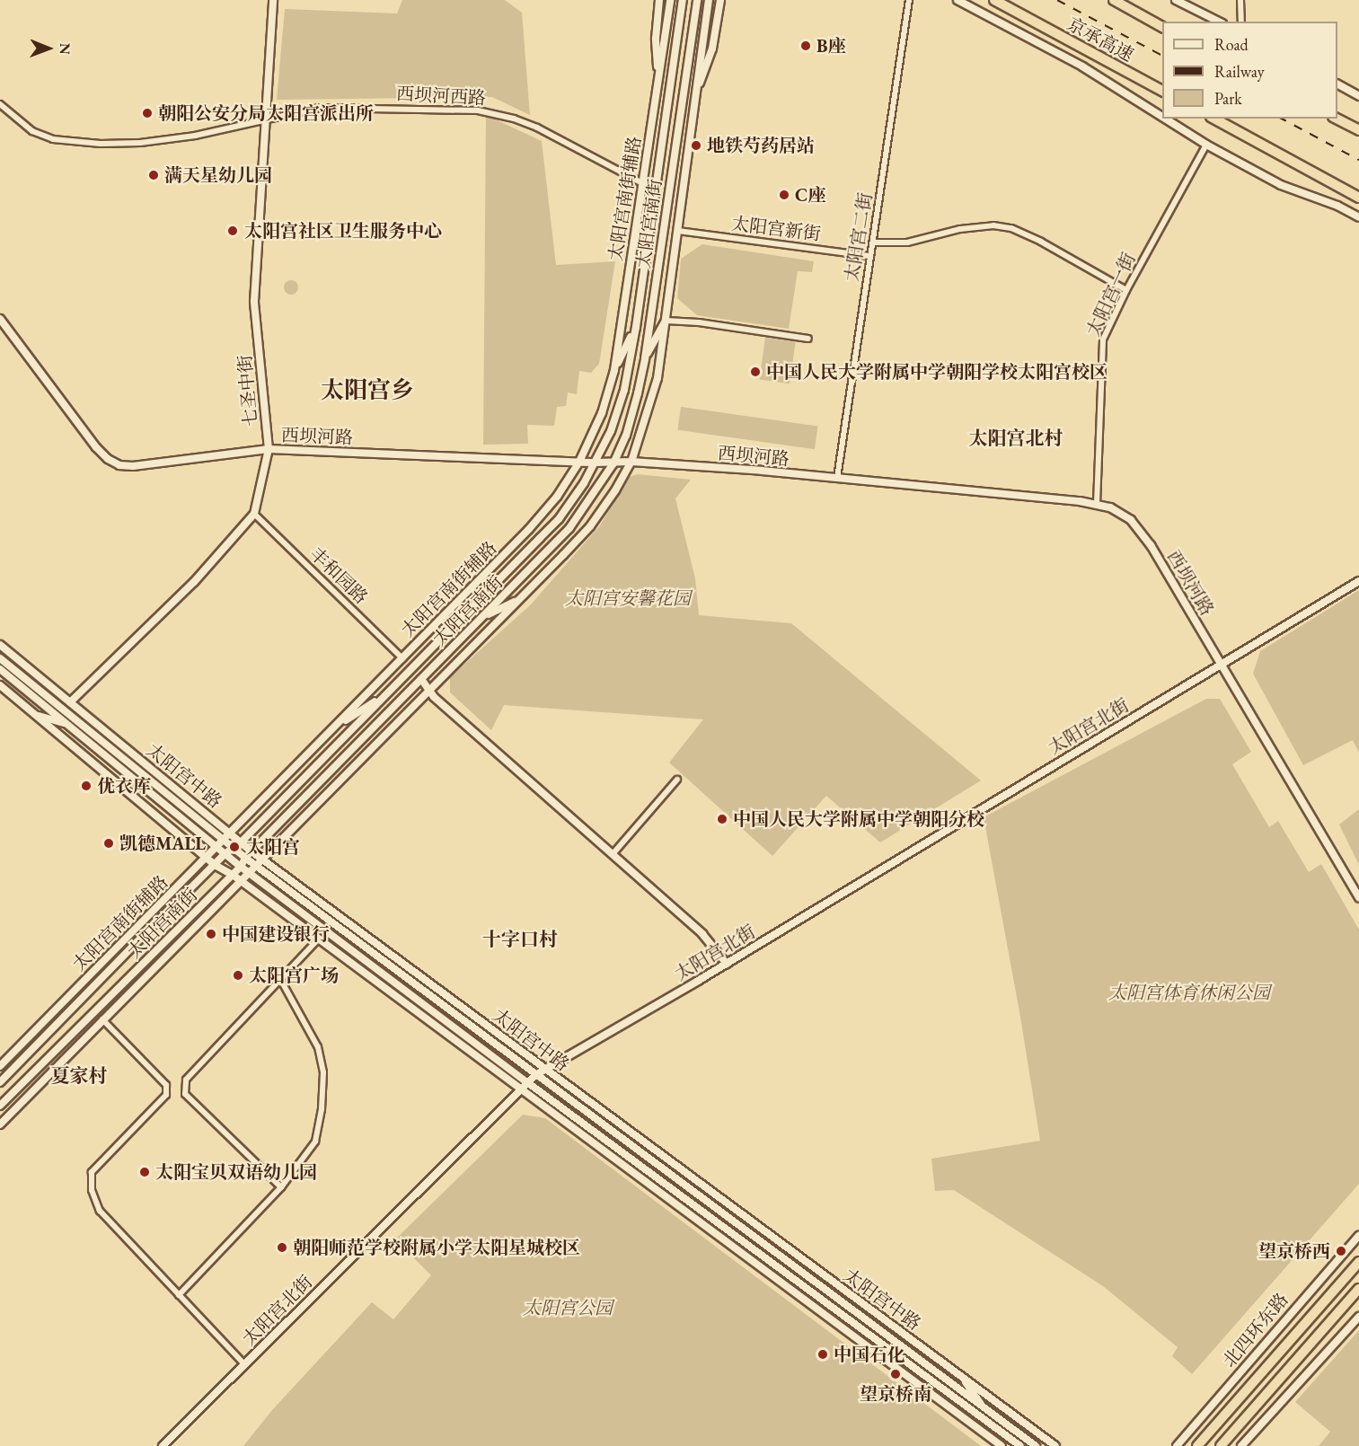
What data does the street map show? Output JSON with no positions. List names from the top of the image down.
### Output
{
  "streets": {
    "highway": ["京承高速", "北四环东路"],
    "street": [
      "西坝河西路",
      "太阳宫南街辅路",
      "太阳宫南街",
      "太阳宫新街",
      "太阳宫二街",
      "太阳宫一街",
      "七圣中街",
      "西坝河路",
      "丰和园路",
      "太阳宫北街",
      "太阳宫中路"
    ]
  },
  "crossings": [
    ["西坝河西路", "太阳宫南街辅路"],
    ["西坝河西路", "七圣中街"],
    ["太阳宫南街辅路", "西坝河路"],
    ["太阳宫南街辅路", "丰和园路"],
    ["太阳宫南街辅路", "太阳宫中路"],
    ["太阳宫南街", "西坝河路"],
    ["太阳宫南街", "太阳宫中路"],
    ["太阳宫新街", "太阳宫二街"],
    ["太阳宫二街", "西坝河路"],
    ["太阳宫一街", "西坝河路"],
    ["七圣中街", "西坝河路"],
    ["七圣中街", "丰和园路"],
    ["七圣中街", "太阳宫中路"],
    ["西坝河路", "太阳宫北街"],
    ["太阳宫北街", "太阳宫中路"]
  ],
  "districts": [
    "太阳宫乡",
    "太阳宫北村",
    "十字口村",
    "夏家村"
  ],
  "parks": ["太阳宫安馨花园", "太阳宫体育休闲公园", "太阳宫公园"],
  "places": [
    "B座",
    "朝阳公安分局太阳宫派出所",
    "地铁芍药居站",
    "满天星幼儿园",
    "C座",
    "太阳宫社区卫生服务中心",
    "中国人民大学附属中学朝阳学校太阳宫校区",
    "优衣库",
    "中国人民大学附属中学朝阳分校",
    "凯德MALL",
    "太阳宫",
    "中国建设银行",
    "太阳宫广场",
    "太阳宝贝双语幼儿园",
    "朝阳师范学校附属小学太阳星城校区",
    "望京桥西",
    "中国石化",
    "望京桥南"
  ],
  "legend": ["Road", "Railway", "Park"],
  "north": "right"
}
